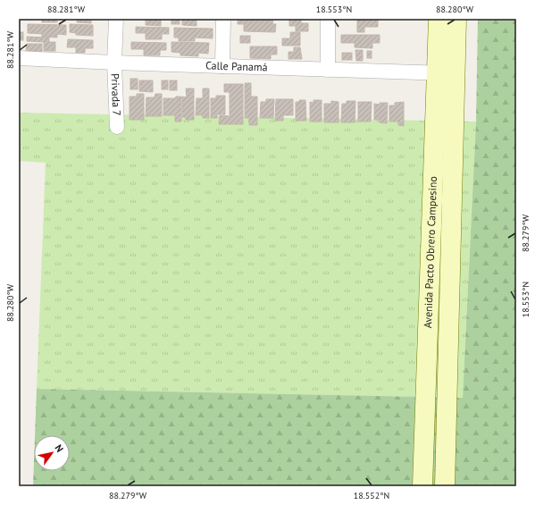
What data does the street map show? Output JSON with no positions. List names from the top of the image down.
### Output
{
  "streets": {
    "street": ["Calle Panamá", "Privada 7", "Avenida Pacto Obrero Campesino"]
  },
  "crossings": [
    ["Calle Panamá", "Privada 7"],
    ["Calle Panamá", "Avenida Pacto Obrero Campesino"]
  ],
  "north": "top right",
  "coordinates": [
    "88.281°W",
    "18.553°N",
    "88.280°W",
    "88.279°W",
    "18.552°N"
  ]
}
